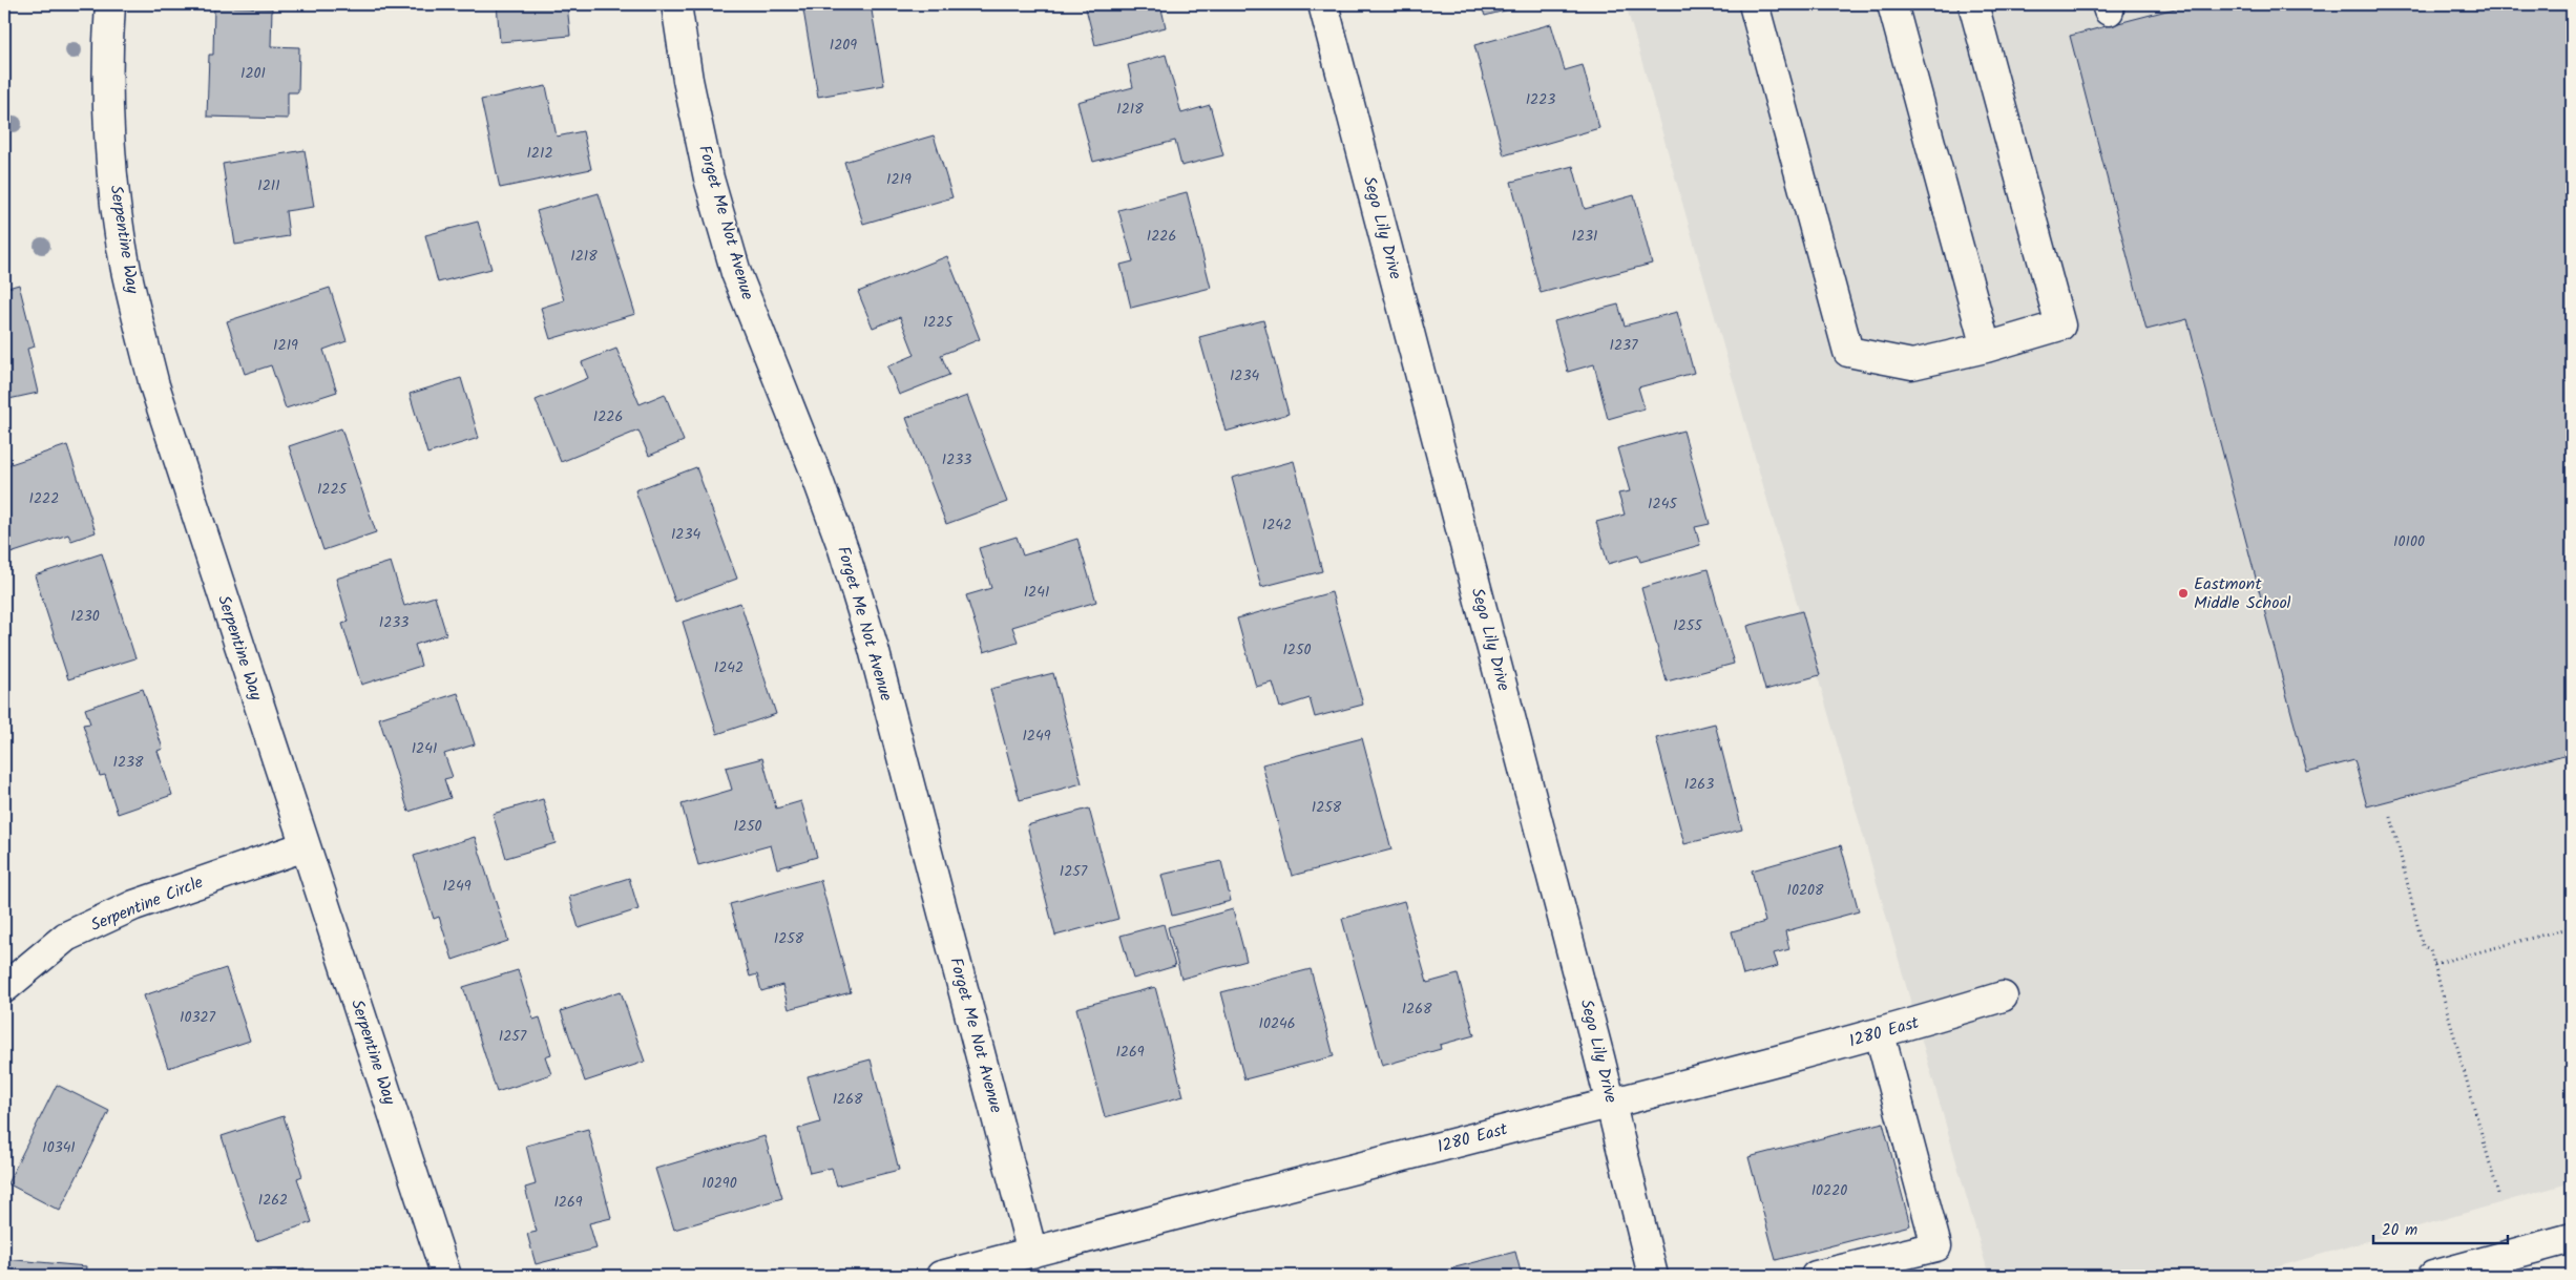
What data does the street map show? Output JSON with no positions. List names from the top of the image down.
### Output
{
  "streets": {
    "street": [
      "Forget Me Not Avenue",
      "Sego Lily Drive",
      "Serpentine Way",
      "Serpentine Circle",
      "1280 East"
    ]
  },
  "crossings": [
    ["Forget Me Not Avenue", "1280 East"],
    ["Sego Lily Drive", "1280 East"],
    ["Serpentine Way", "Serpentine Circle"]
  ],
  "places": ["Eastmont Middle School"],
  "house_numbers": [
    "1209",
    "1201",
    "1223",
    "1218",
    "1212",
    "1219",
    "1211",
    "1226",
    "1231",
    "1218",
    "1225",
    "1219",
    "1237",
    "1234",
    "1226",
    "1233",
    "1225",
    "1222",
    "1245",
    "1242",
    "1234",
    "10100",
    "1241",
    "1230",
    "1233",
    "1255",
    "1250",
    "1242",
    "1249",
    "1241",
    "1238",
    "1263",
    "1258",
    "1250",
    "1257",
    "1249",
    "10208",
    "1258",
    "1268",
    "10327",
    "10246",
    "1257",
    "1269",
    "1268",
    "10341",
    "10290",
    "10220",
    "1262",
    "1269"
  ],
  "scale_bar": "20 m"
}
